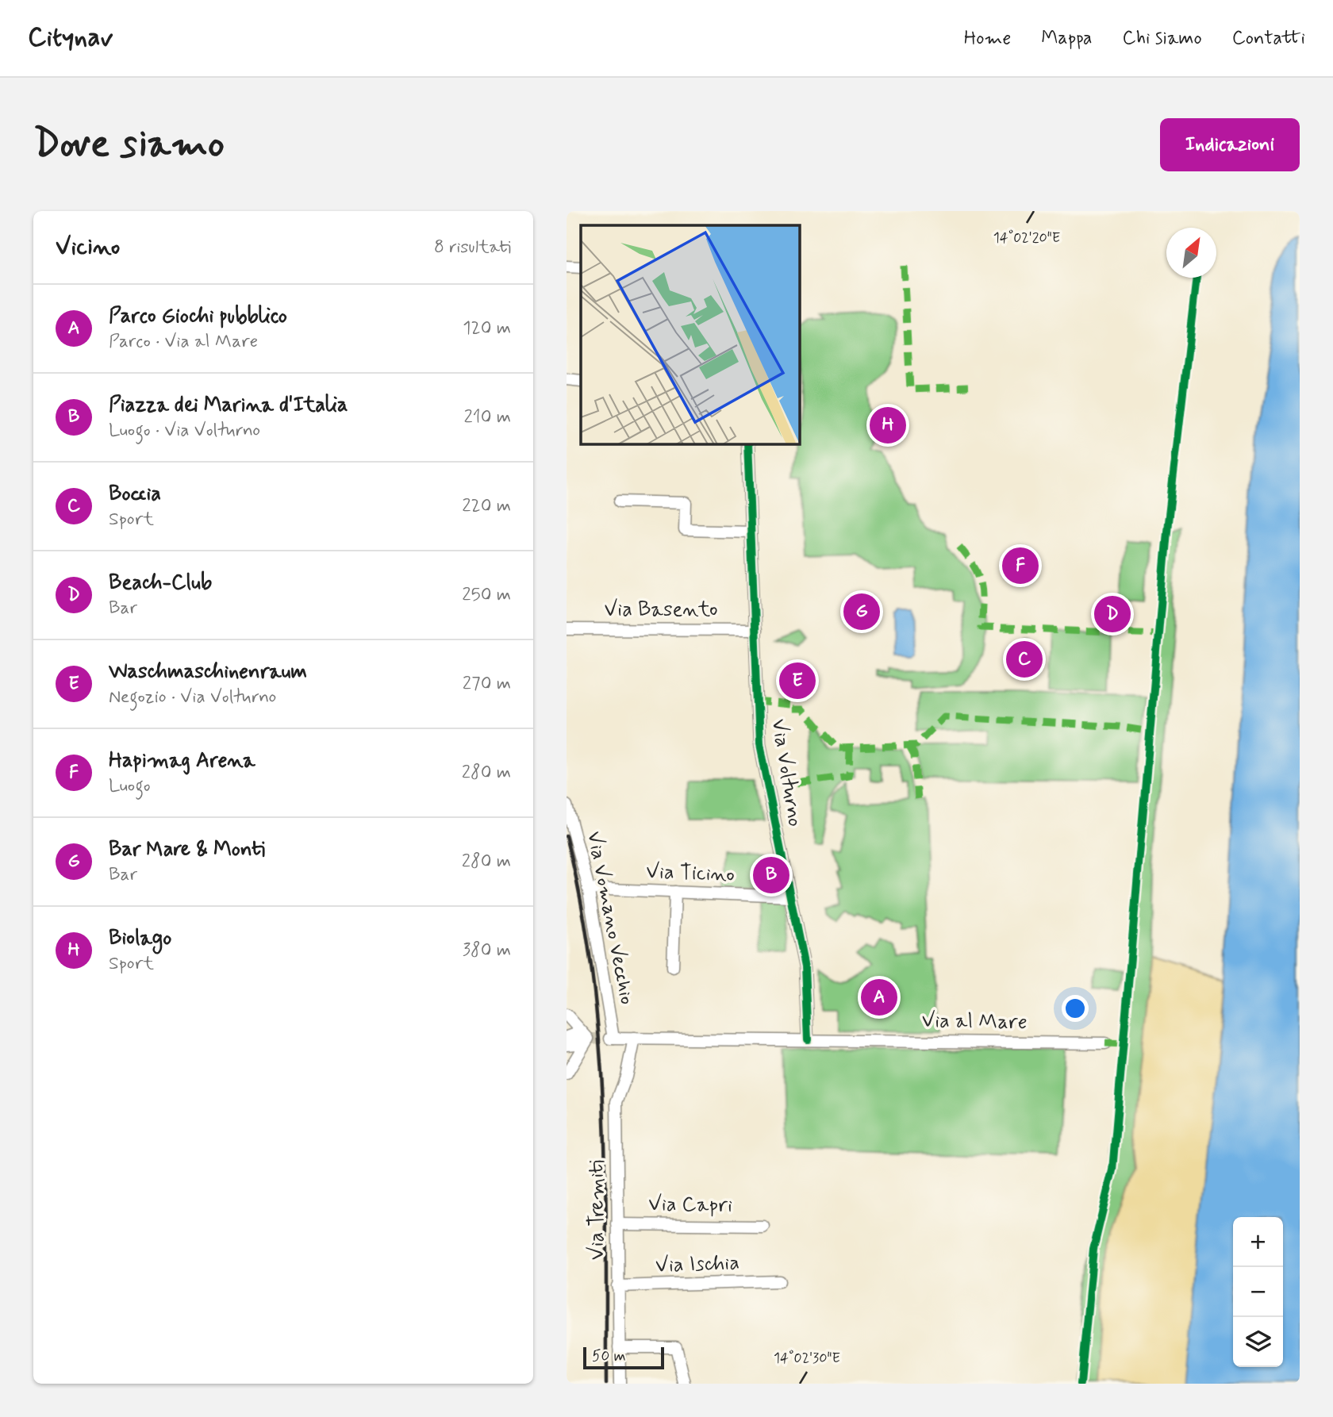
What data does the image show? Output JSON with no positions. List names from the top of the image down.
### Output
{
  "streets": {
    "street": [
      "Via Basento",
      "Via Volturno",
      "Via Ticino",
      "Via Vomano Vecchio",
      "Via al Mare",
      "Via Capri",
      "Via Tremiti",
      "Via Ischia"
    ]
  },
  "crossings": [
    ["Via Basento", "Via Volturno"],
    ["Via Volturno", "Via Ticino"],
    ["Via Volturno", "Via al Mare"],
    ["Via Ticino", "Via Vomano Vecchio"],
    ["Via Vomano Vecchio", "Via al Mare"],
    ["Via al Mare", "Via Tremiti"],
    ["Via Capri", "Via Tremiti"],
    ["Via Tremiti", "Via Ischia"]
  ],
  "scale_bar": "50 m",
  "north": "top right",
  "page": {
    "header": "Citynav",
    "nav": [
      "Home",
      "Mappa",
      "Chi siamo",
      "Contatti"
    ],
    "buttons": "Indicazioni",
    "title": "Dove siamo",
    "heading": ["Vicino", "8 risultati"],
    "list": [
      {
        "mark": "A",
        "name": "Parco Giochi pubblico",
        "note": "Parco · Via al Mare",
        "value": "120 m"
      },
      {
        "mark": "B",
        "name": "Piazza dei Marina d'Italia",
        "note": "Luogo · Via Volturno",
        "value": "210 m"
      },
      {
        "mark": "C",
        "name": "Boccia",
        "note": "Sport",
        "value": "220 m"
      },
      {
        "mark": "D",
        "name": "Beach-Club",
        "note": "Bar",
        "value": "250 m"
      },
      {
        "mark": "E",
        "name": "Waschmaschinenraum",
        "note": "Negozio · Via Volturno",
        "value": "270 m"
      },
      {
        "mark": "F",
        "name": "Hapimag Arena",
        "note": "Luogo",
        "value": "280 m"
      },
      {
        "mark": "G",
        "name": "Bar Mare & Monti",
        "note": "Bar",
        "value": "280 m"
      },
      {
        "mark": "H",
        "name": "Biolago",
        "note": "Sport",
        "value": "380 m"
      }
    ],
    "pins": [
      "H",
      "F",
      "G",
      "D",
      "C",
      "E",
      "B",
      "A"
    ],
    "map_buttons": ["+", "−"],
    "scale": "50 m"
  },
  "coordinates": ["14°02'20\"E", "14°02'30\"E"]
}
